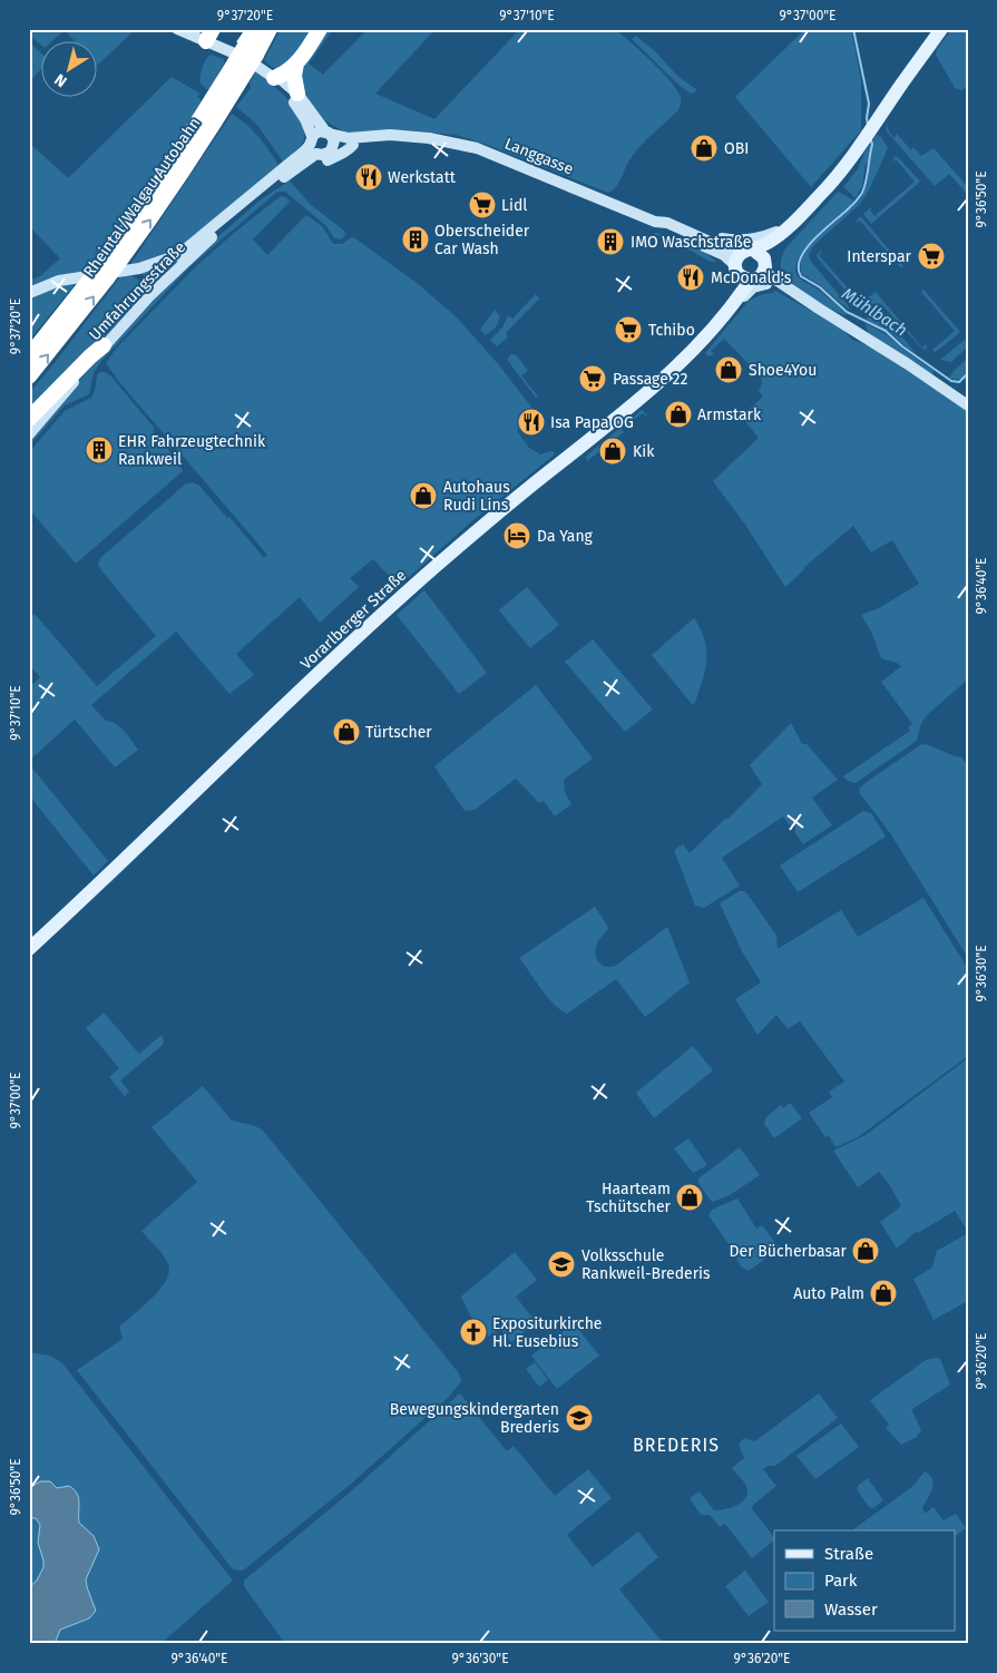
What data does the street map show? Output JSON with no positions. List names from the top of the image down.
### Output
{
  "streets": {
    "highway": ["Rheintal/Walgau Autobahn"],
    "main road": ["Langgasse", "Umfahrungsstraße", "Vorarlberger Straße"]
  },
  "crossings": [
    ["Langgasse", "Vorarlberger Straße"]
  ],
  "districts": ["BREDERIS"],
  "water": ["Mühlbach"],
  "places": {
    "shop": [
      "OBI",
      "Shoe4You",
      "Armstark",
      "Kik",
      "Autohaus Rudi Lins",
      "Türtscher",
      "Haarteam Tschütscher",
      "Der Bücherbasar",
      "Auto Palm"
    ],
    "restaurant": ["Werkstatt", "McDonald's", "Isa Papa OG"],
    "supermarket": [
      "Lidl",
      "Interspar",
      "Tchibo",
      "Passage 22"
    ],
    "building": ["Oberscheider Car Wash", "IMO Waschstraße", "EHR Fahrzeugtechnik Rankweil"],
    "hotel": ["Da Yang"],
    "school or university": ["Volksschule Rankweil-Brederis", "Bewegungskindergarten Brederis"],
    "church": ["Expositurkirche Hl. Eusebius"]
  },
  "legend": ["Straße", "Park", "Wasser"],
  "north": "bottom left",
  "coordinates": [
    "9°37'20\"E",
    "9°37'10\"E",
    "9°37'00\"E",
    "9°36'50\"E",
    "9°36'40\"E",
    "9°36'30\"E",
    "9°36'20\"E"
  ]
}
